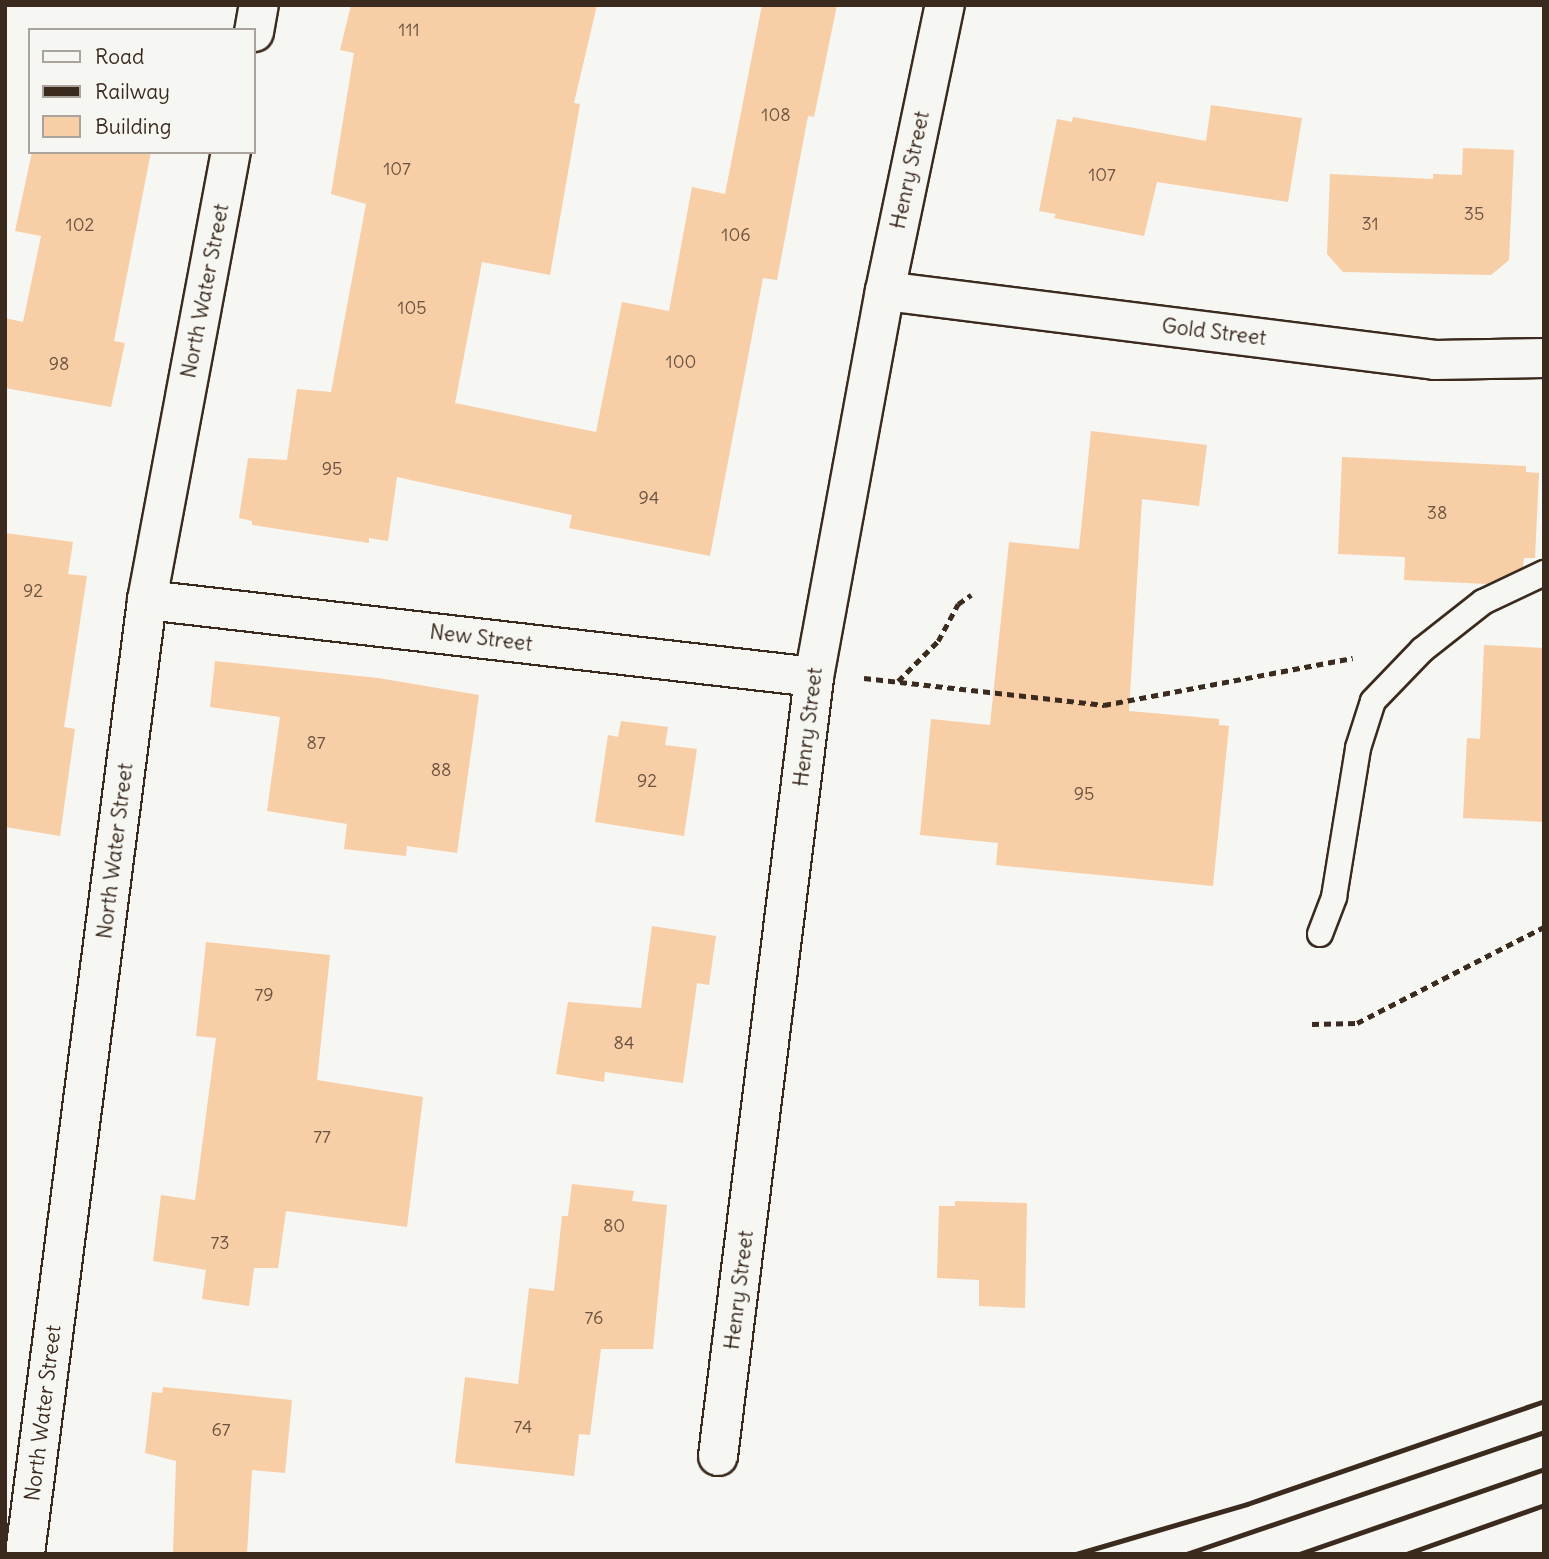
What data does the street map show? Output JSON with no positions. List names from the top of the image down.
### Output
{
  "streets": {
    "street": [
      "Henry Street",
      "North Water Street",
      "Gold Street",
      "New Street"
    ]
  },
  "crossings": [
    ["Henry Street", "Gold Street"],
    ["Henry Street", "New Street"],
    ["North Water Street", "New Street"]
  ],
  "house_numbers": [
    "111",
    "108",
    "107",
    "107",
    "35",
    "31",
    "102",
    "106",
    "105",
    "100",
    "98",
    "95",
    "94",
    "38",
    "92",
    "87",
    "88",
    "92",
    "95",
    "79",
    "84",
    "77",
    "80",
    "73",
    "76",
    "74",
    "67"
  ],
  "legend": ["Road", "Railway", "Building"]
}
